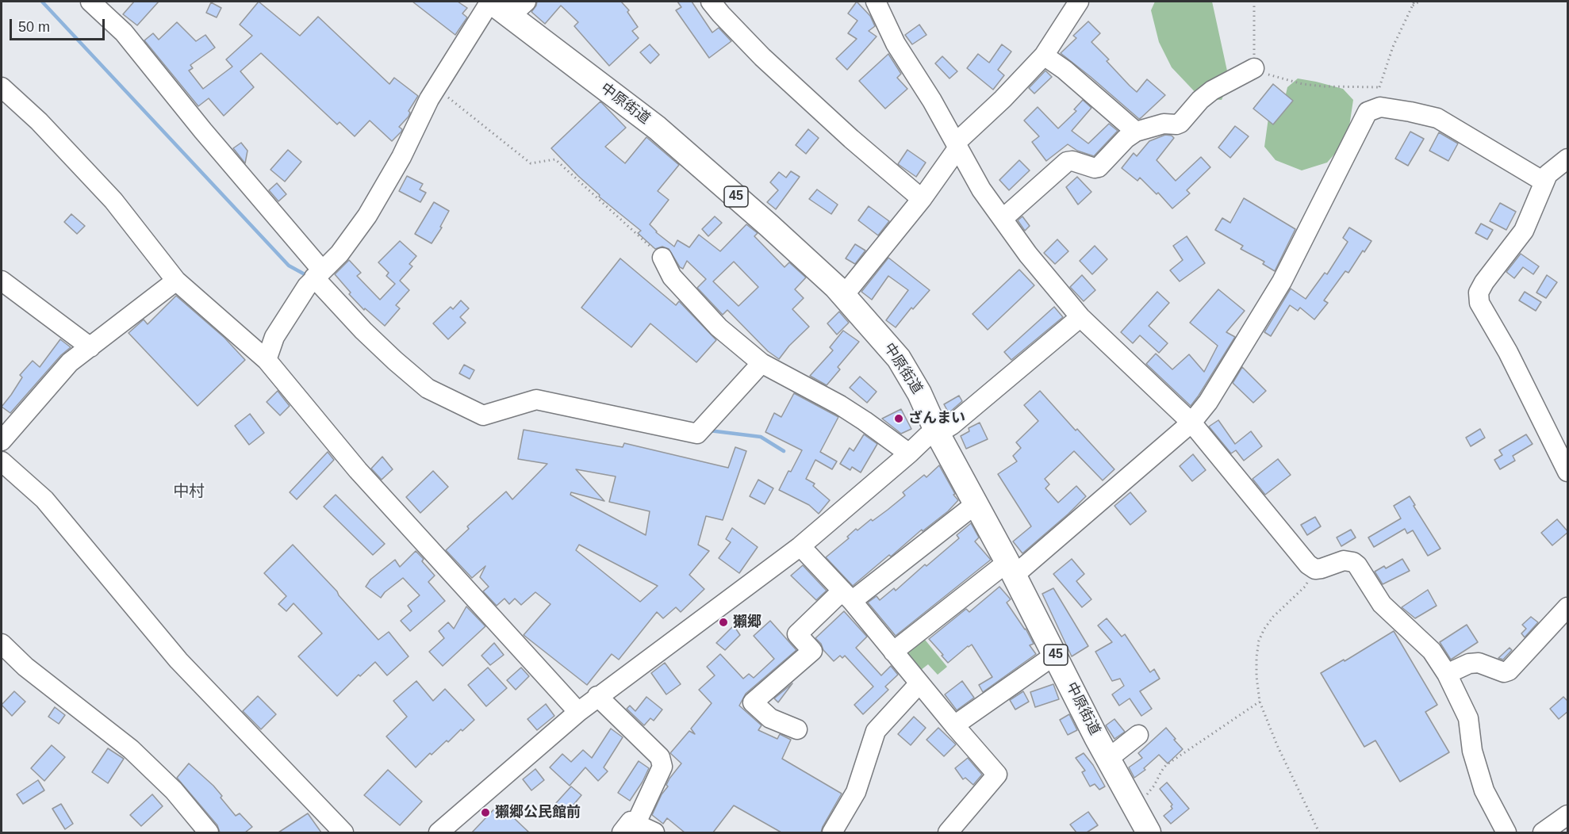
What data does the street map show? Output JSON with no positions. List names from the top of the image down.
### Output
{
  "streets": {
    "main road": ["中原街道", "45"]
  },
  "districts": ["中村"],
  "places": ["ざんまい", "獺郷", "獺郷公民館前"],
  "scale_bar": "50 m"
}
